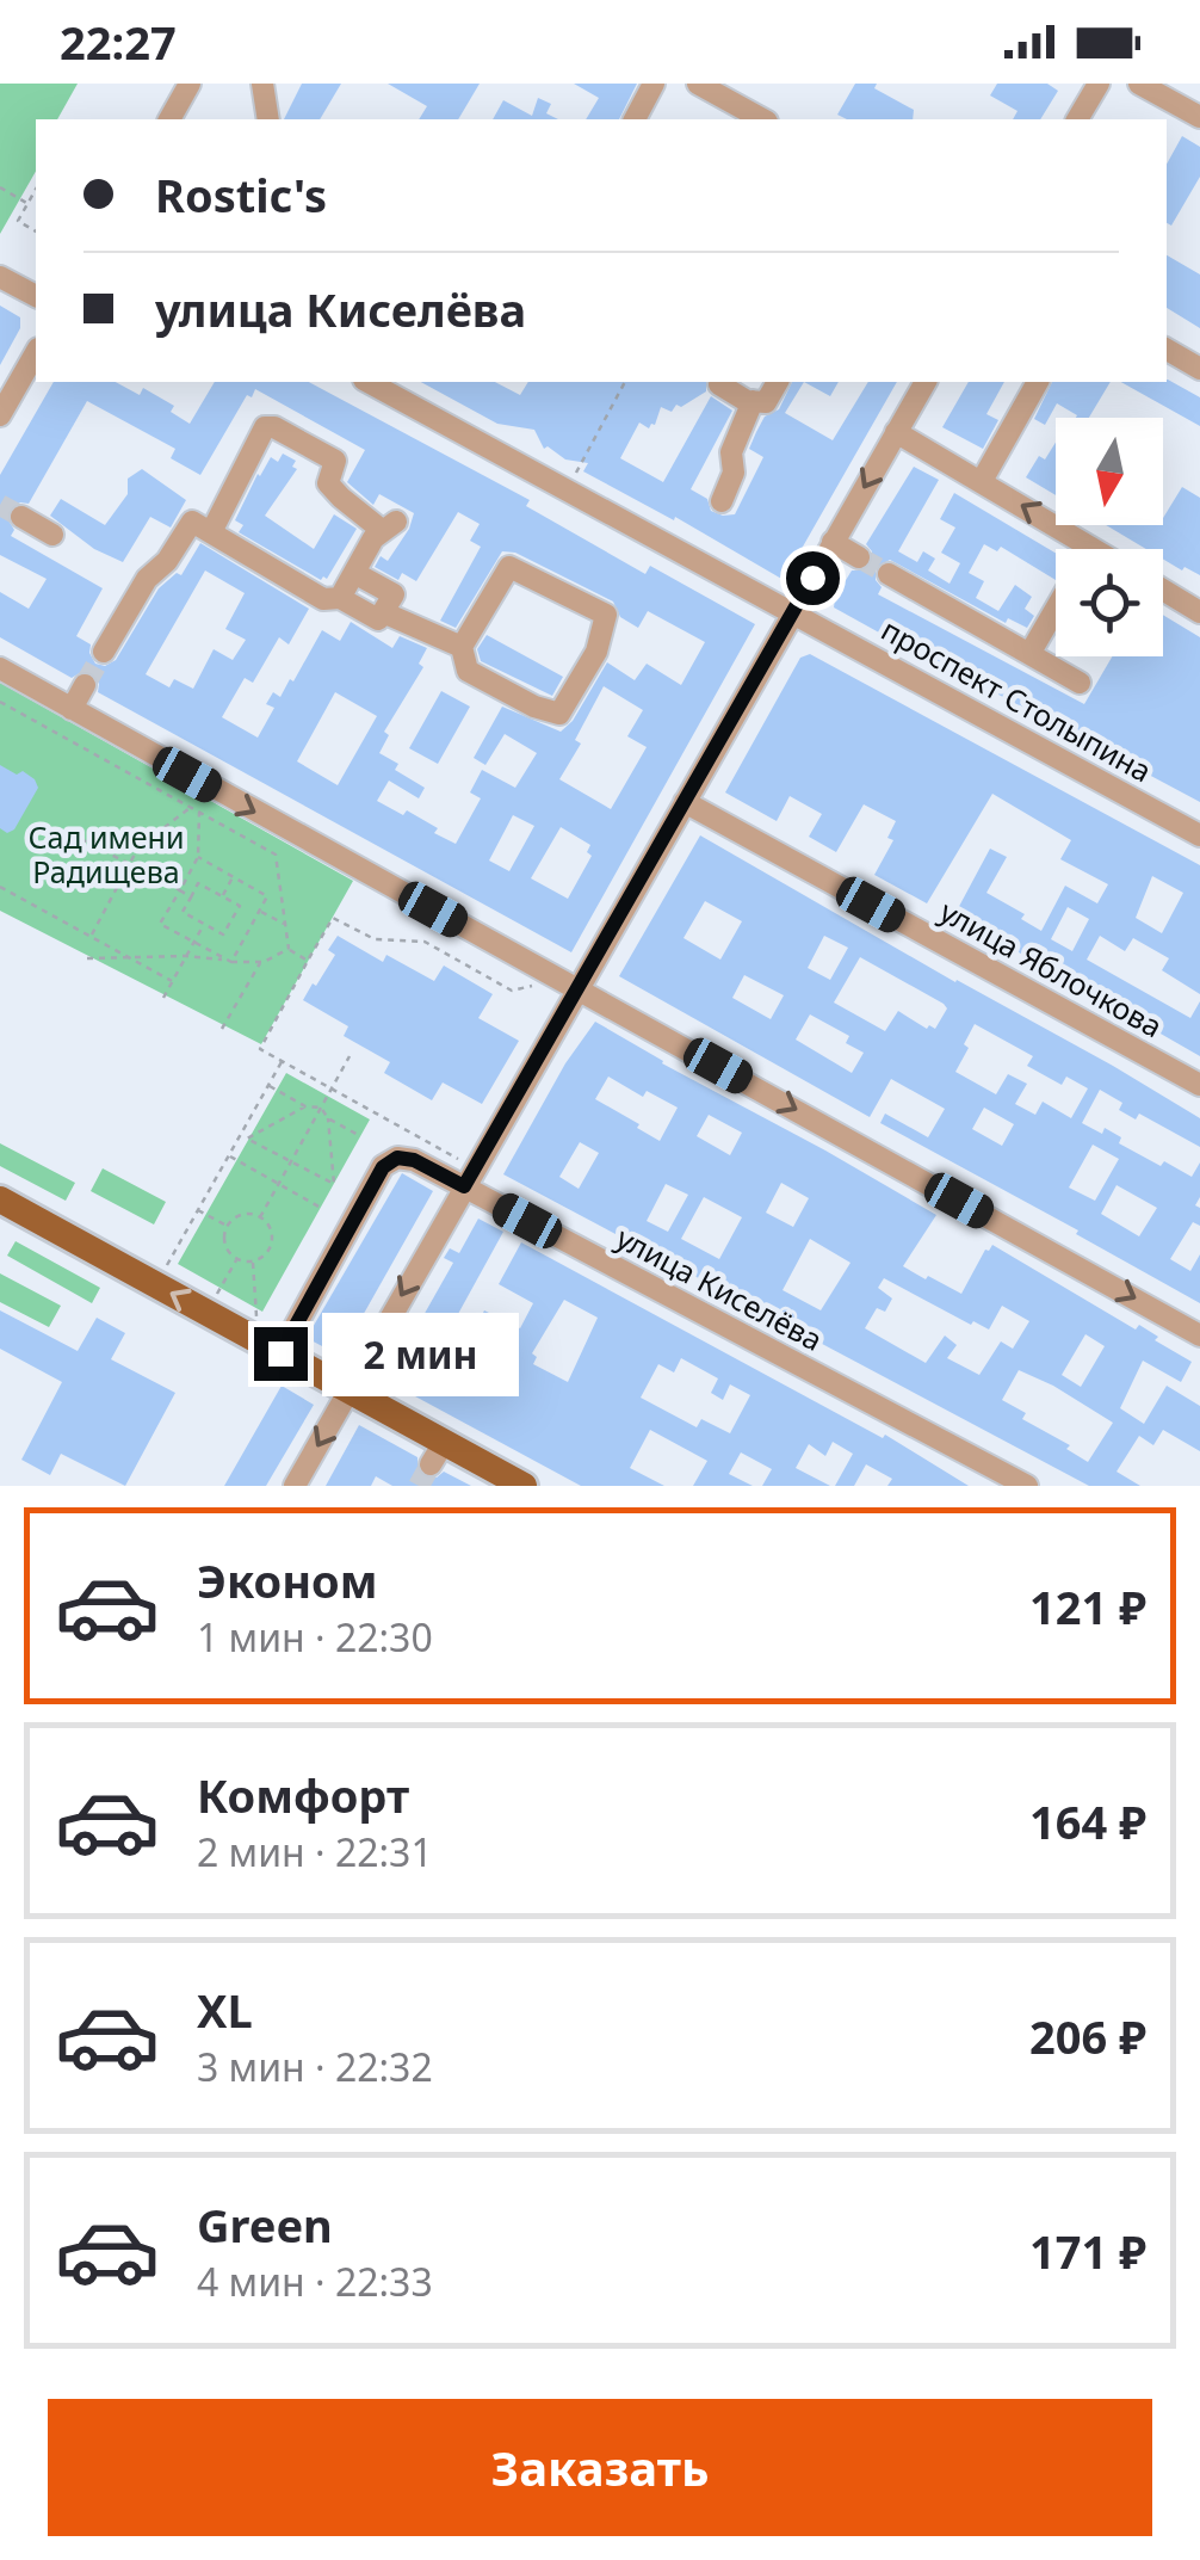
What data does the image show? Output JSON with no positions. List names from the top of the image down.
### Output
{
  "streets": {
    "street": ["проспект Столыпина", "улица Яблочкова", "улица Киселёва"]
  },
  "parks": ["Сад имени Радищева"],
  "north": "bottom",
  "page": {
    "status": "22:27",
    "banner": ["Rostic's", "улица Киселёва"],
    "bubble": "2 мин",
    "list": [
      {
        "name": "Эконом",
        "note": "1 мин · 22:30",
        "value": "121 ₽"
      },
      {
        "name": "Комфорт",
        "note": "2 мин · 22:31",
        "value": "164 ₽"
      },
      {
        "name": "XL",
        "note": "3 мин · 22:32",
        "value": "206 ₽"
      },
      {
        "name": "Green",
        "note": "4 мин · 22:33",
        "value": "171 ₽"
      }
    ],
    "buttons": "Заказать"
  }
}
